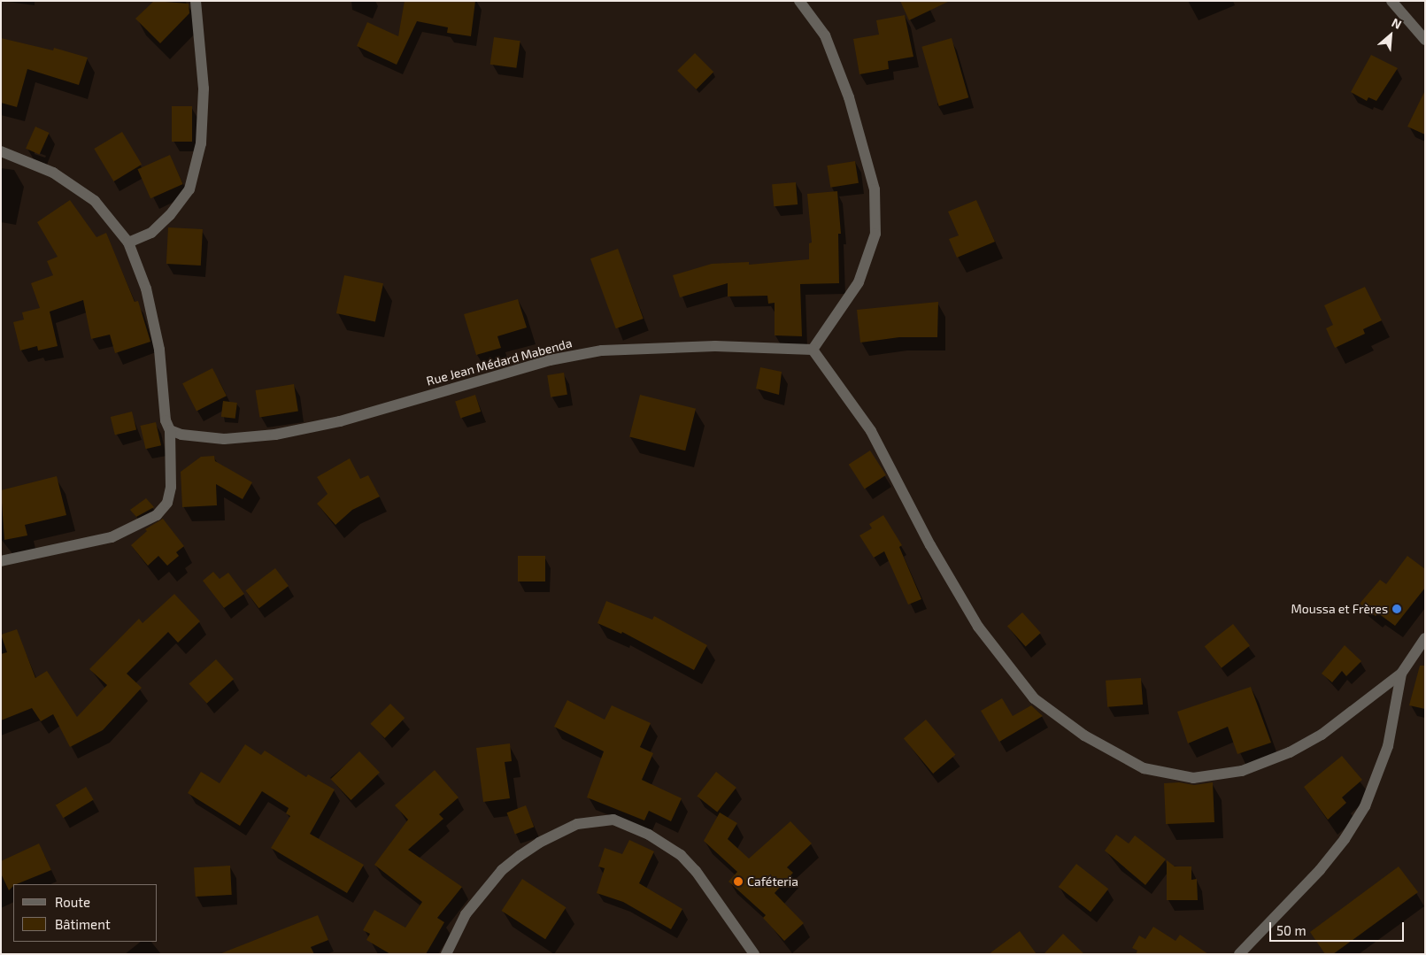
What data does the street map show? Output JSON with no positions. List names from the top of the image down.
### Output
{
  "streets": {
    "street": ["Rue Jean Médard Mabenda"]
  },
  "places": ["Moussa et Frères", "Caféteria"],
  "legend": ["Route", "Bâtiment"],
  "scale_bar": "50 m",
  "north": "top right"
}
